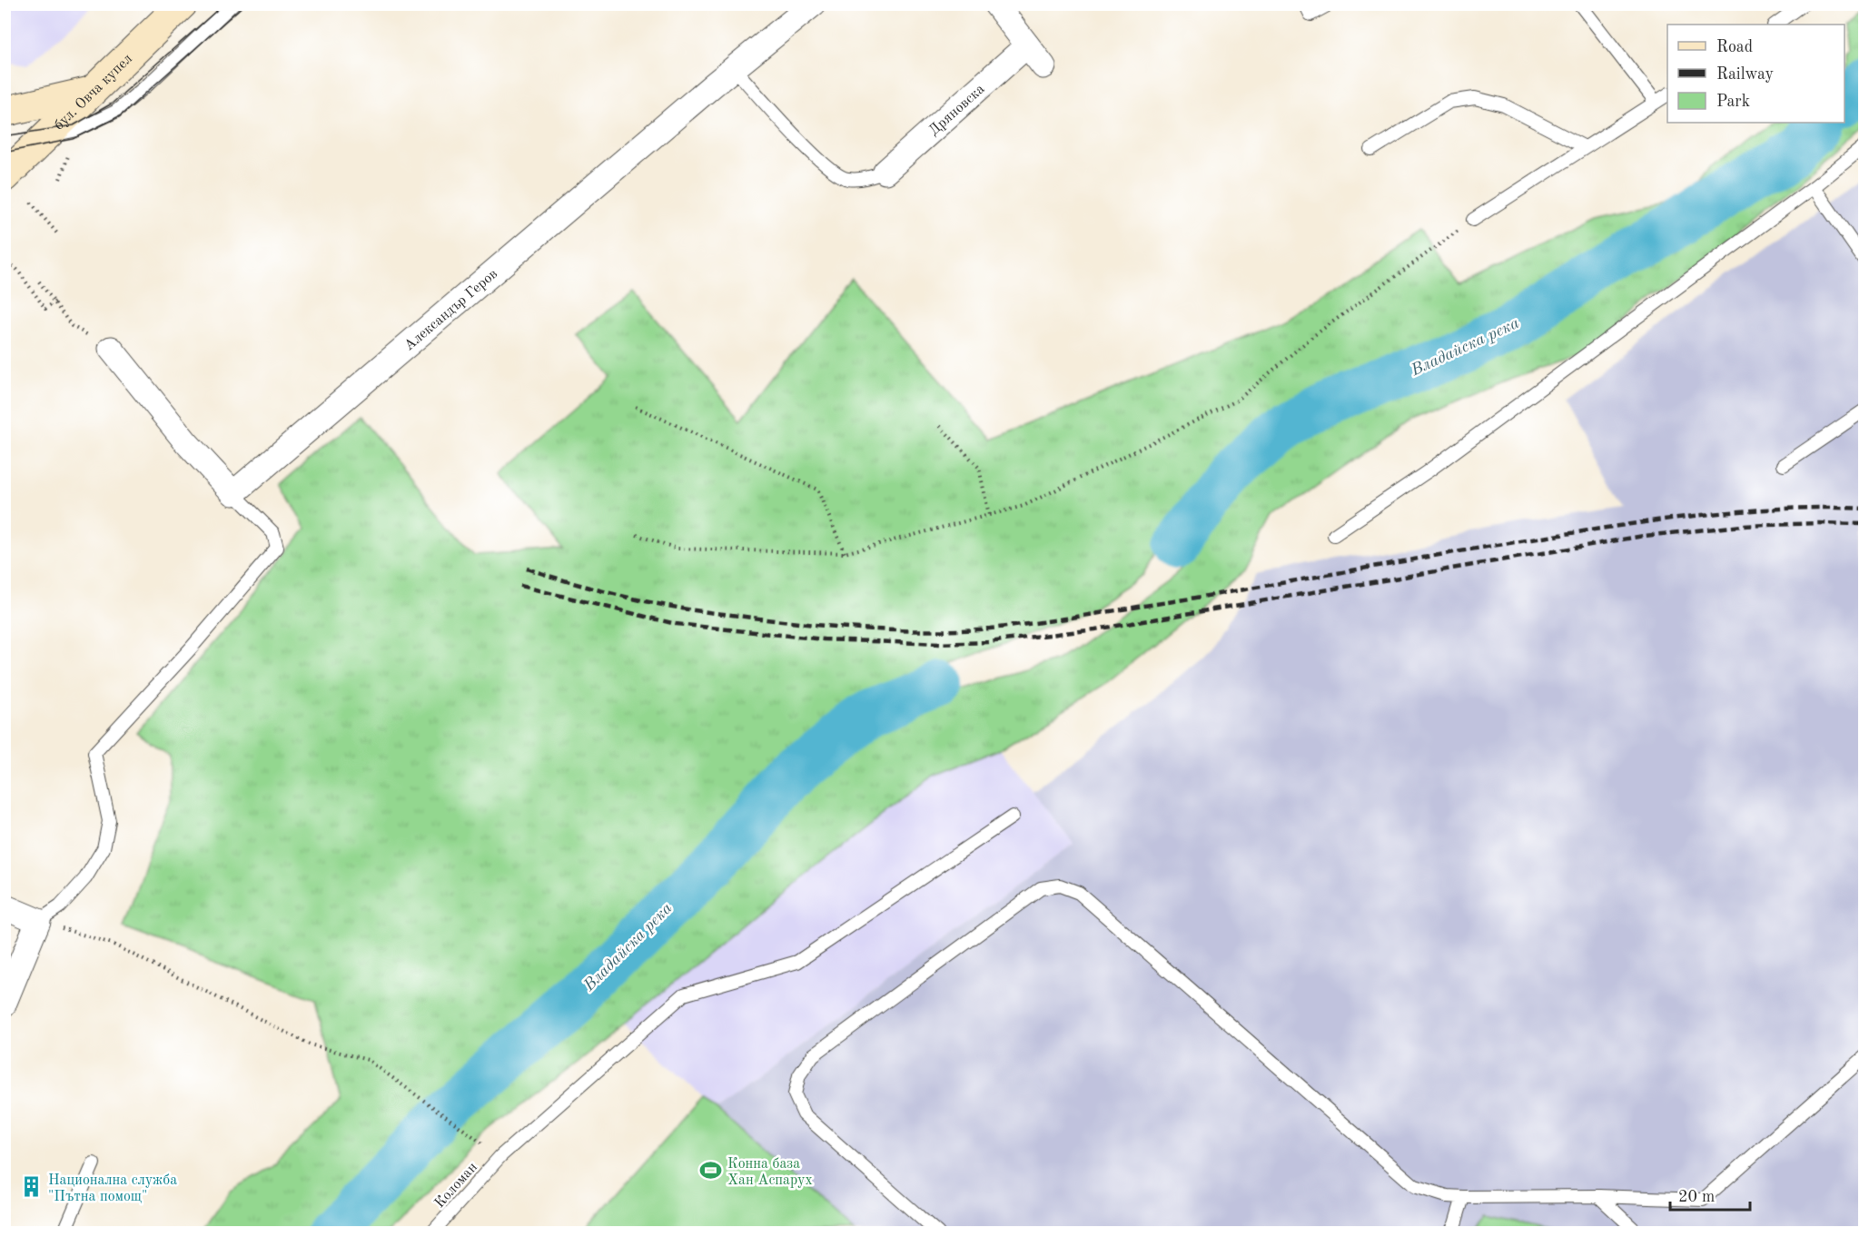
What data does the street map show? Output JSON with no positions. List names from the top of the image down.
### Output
{
  "streets": {
    "main road": ["бул. Овча купел"],
    "street": ["Дряновска", "Александър Геров"],
    "lane": ["Коломан"]
  },
  "water": ["Владайска река"],
  "places": {
    "sports": ["Конна база Хан Аспарух"],
    "building": ["Национална служба \"Пътна помощ\""]
  },
  "legend": ["Road", "Railway", "Park"],
  "scale_bar": "20 m"
}
